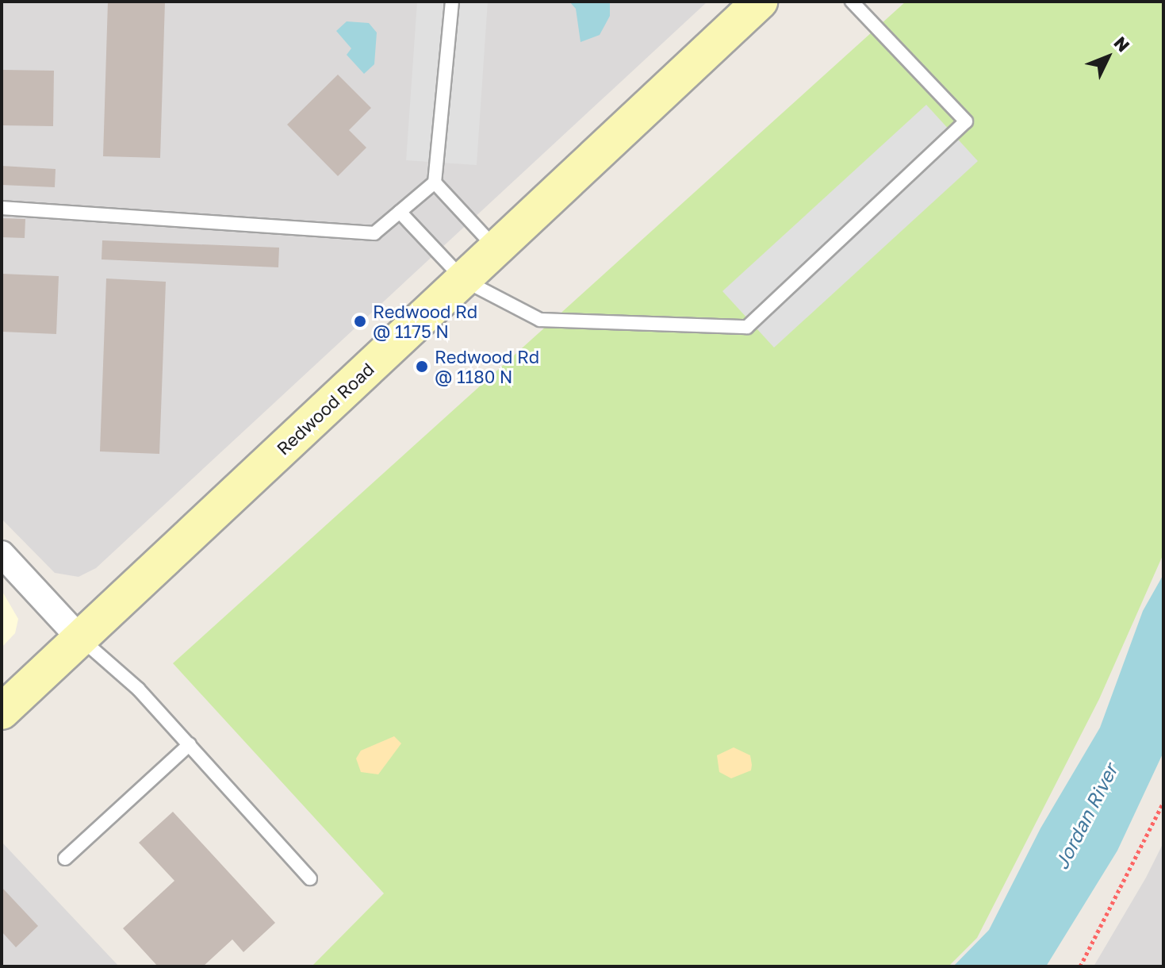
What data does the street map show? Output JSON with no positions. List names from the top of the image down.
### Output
{
  "streets": {
    "main road": ["Redwood Road"]
  },
  "water": ["Jordan River"],
  "places": ["Redwood Rd @ 1175 N", "Redwood Rd @ 1180 N"],
  "north": "top right"
}
